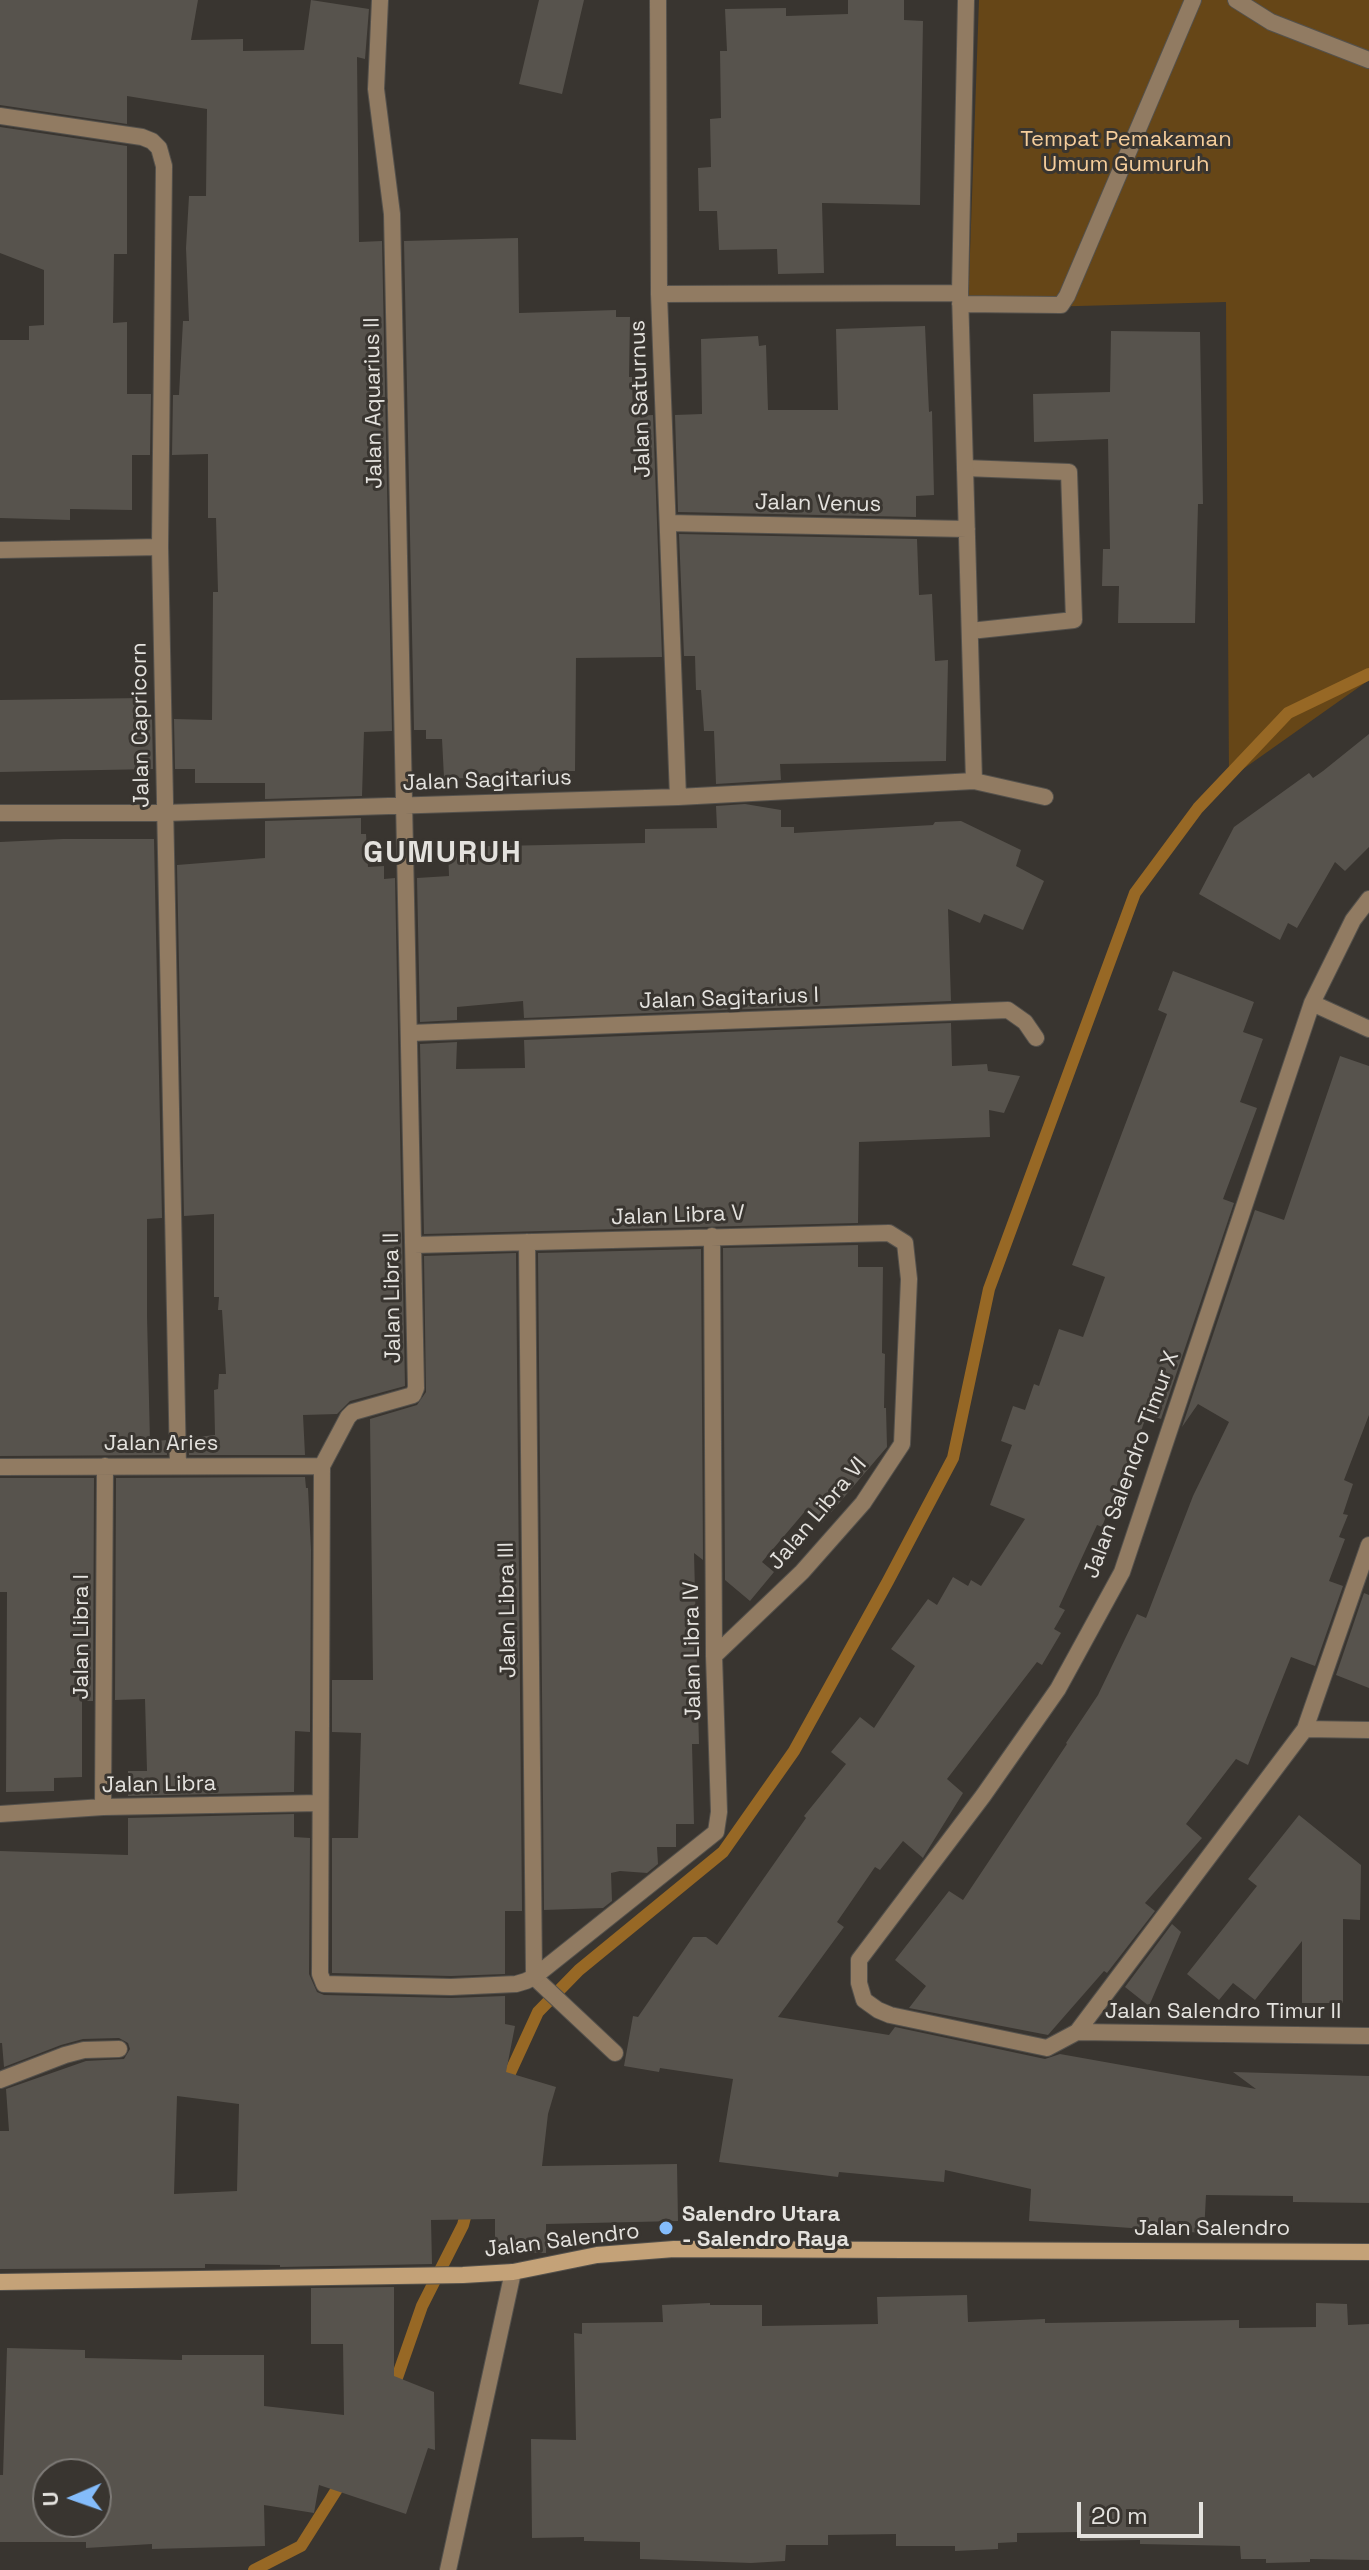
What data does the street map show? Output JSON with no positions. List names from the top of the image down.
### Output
{
  "streets": {
    "street": [
      "Jalan Saturnus",
      "Jalan Aquarius II",
      "Jalan Venus",
      "Jalan Capricorn",
      "Jalan Sagitarius",
      "Jalan Sagitarius I",
      "Jalan Libra V",
      "Jalan Libra II",
      "Jalan Aries",
      "Jalan Salendro Timur X",
      "Jalan Libra VI",
      "Jalan Libra III",
      "Jalan Libra I",
      "Jalan Libra IV",
      "Jalan Libra",
      "Jalan Salendro Timur II",
      "Jalan Salendro"
    ]
  },
  "crossings": [
    ["Jalan Saturnus", "Jalan Venus"],
    ["Jalan Saturnus", "Jalan Sagitarius"],
    ["Jalan Aquarius II", "Jalan Sagitarius"],
    ["Jalan Aquarius II", "Jalan Libra II"],
    ["Jalan Capricorn", "Jalan Sagitarius"],
    ["Jalan Capricorn", "Jalan Aries"],
    ["Jalan Sagitarius", "Jalan Libra II"],
    ["Jalan Sagitarius I", "Jalan Libra II"],
    ["Jalan Libra V", "Jalan Libra II"],
    ["Jalan Libra V", "Jalan Libra VI"],
    ["Jalan Libra V", "Jalan Libra III"],
    ["Jalan Libra V", "Jalan Libra IV"],
    ["Jalan Libra II", "Jalan Aries"],
    ["Jalan Libra II", "Jalan Libra III"],
    ["Jalan Libra II", "Jalan Libra IV"],
    ["Jalan Libra II", "Jalan Libra"],
    ["Jalan Aries", "Jalan Libra I"],
    ["Jalan Salendro Timur X", "Jalan Salendro Timur II"],
    ["Jalan Libra VI", "Jalan Libra IV"],
    ["Jalan Libra III", "Jalan Libra IV"],
    ["Jalan Libra I", "Jalan Libra"]
  ],
  "districts": ["GUMURUH"],
  "parks": ["Tempat Pemakaman Umum Gumuruh"],
  "places": ["Salendro Utara - Salendro Raya"],
  "scale_bar": "20 m",
  "north": "left"
}
